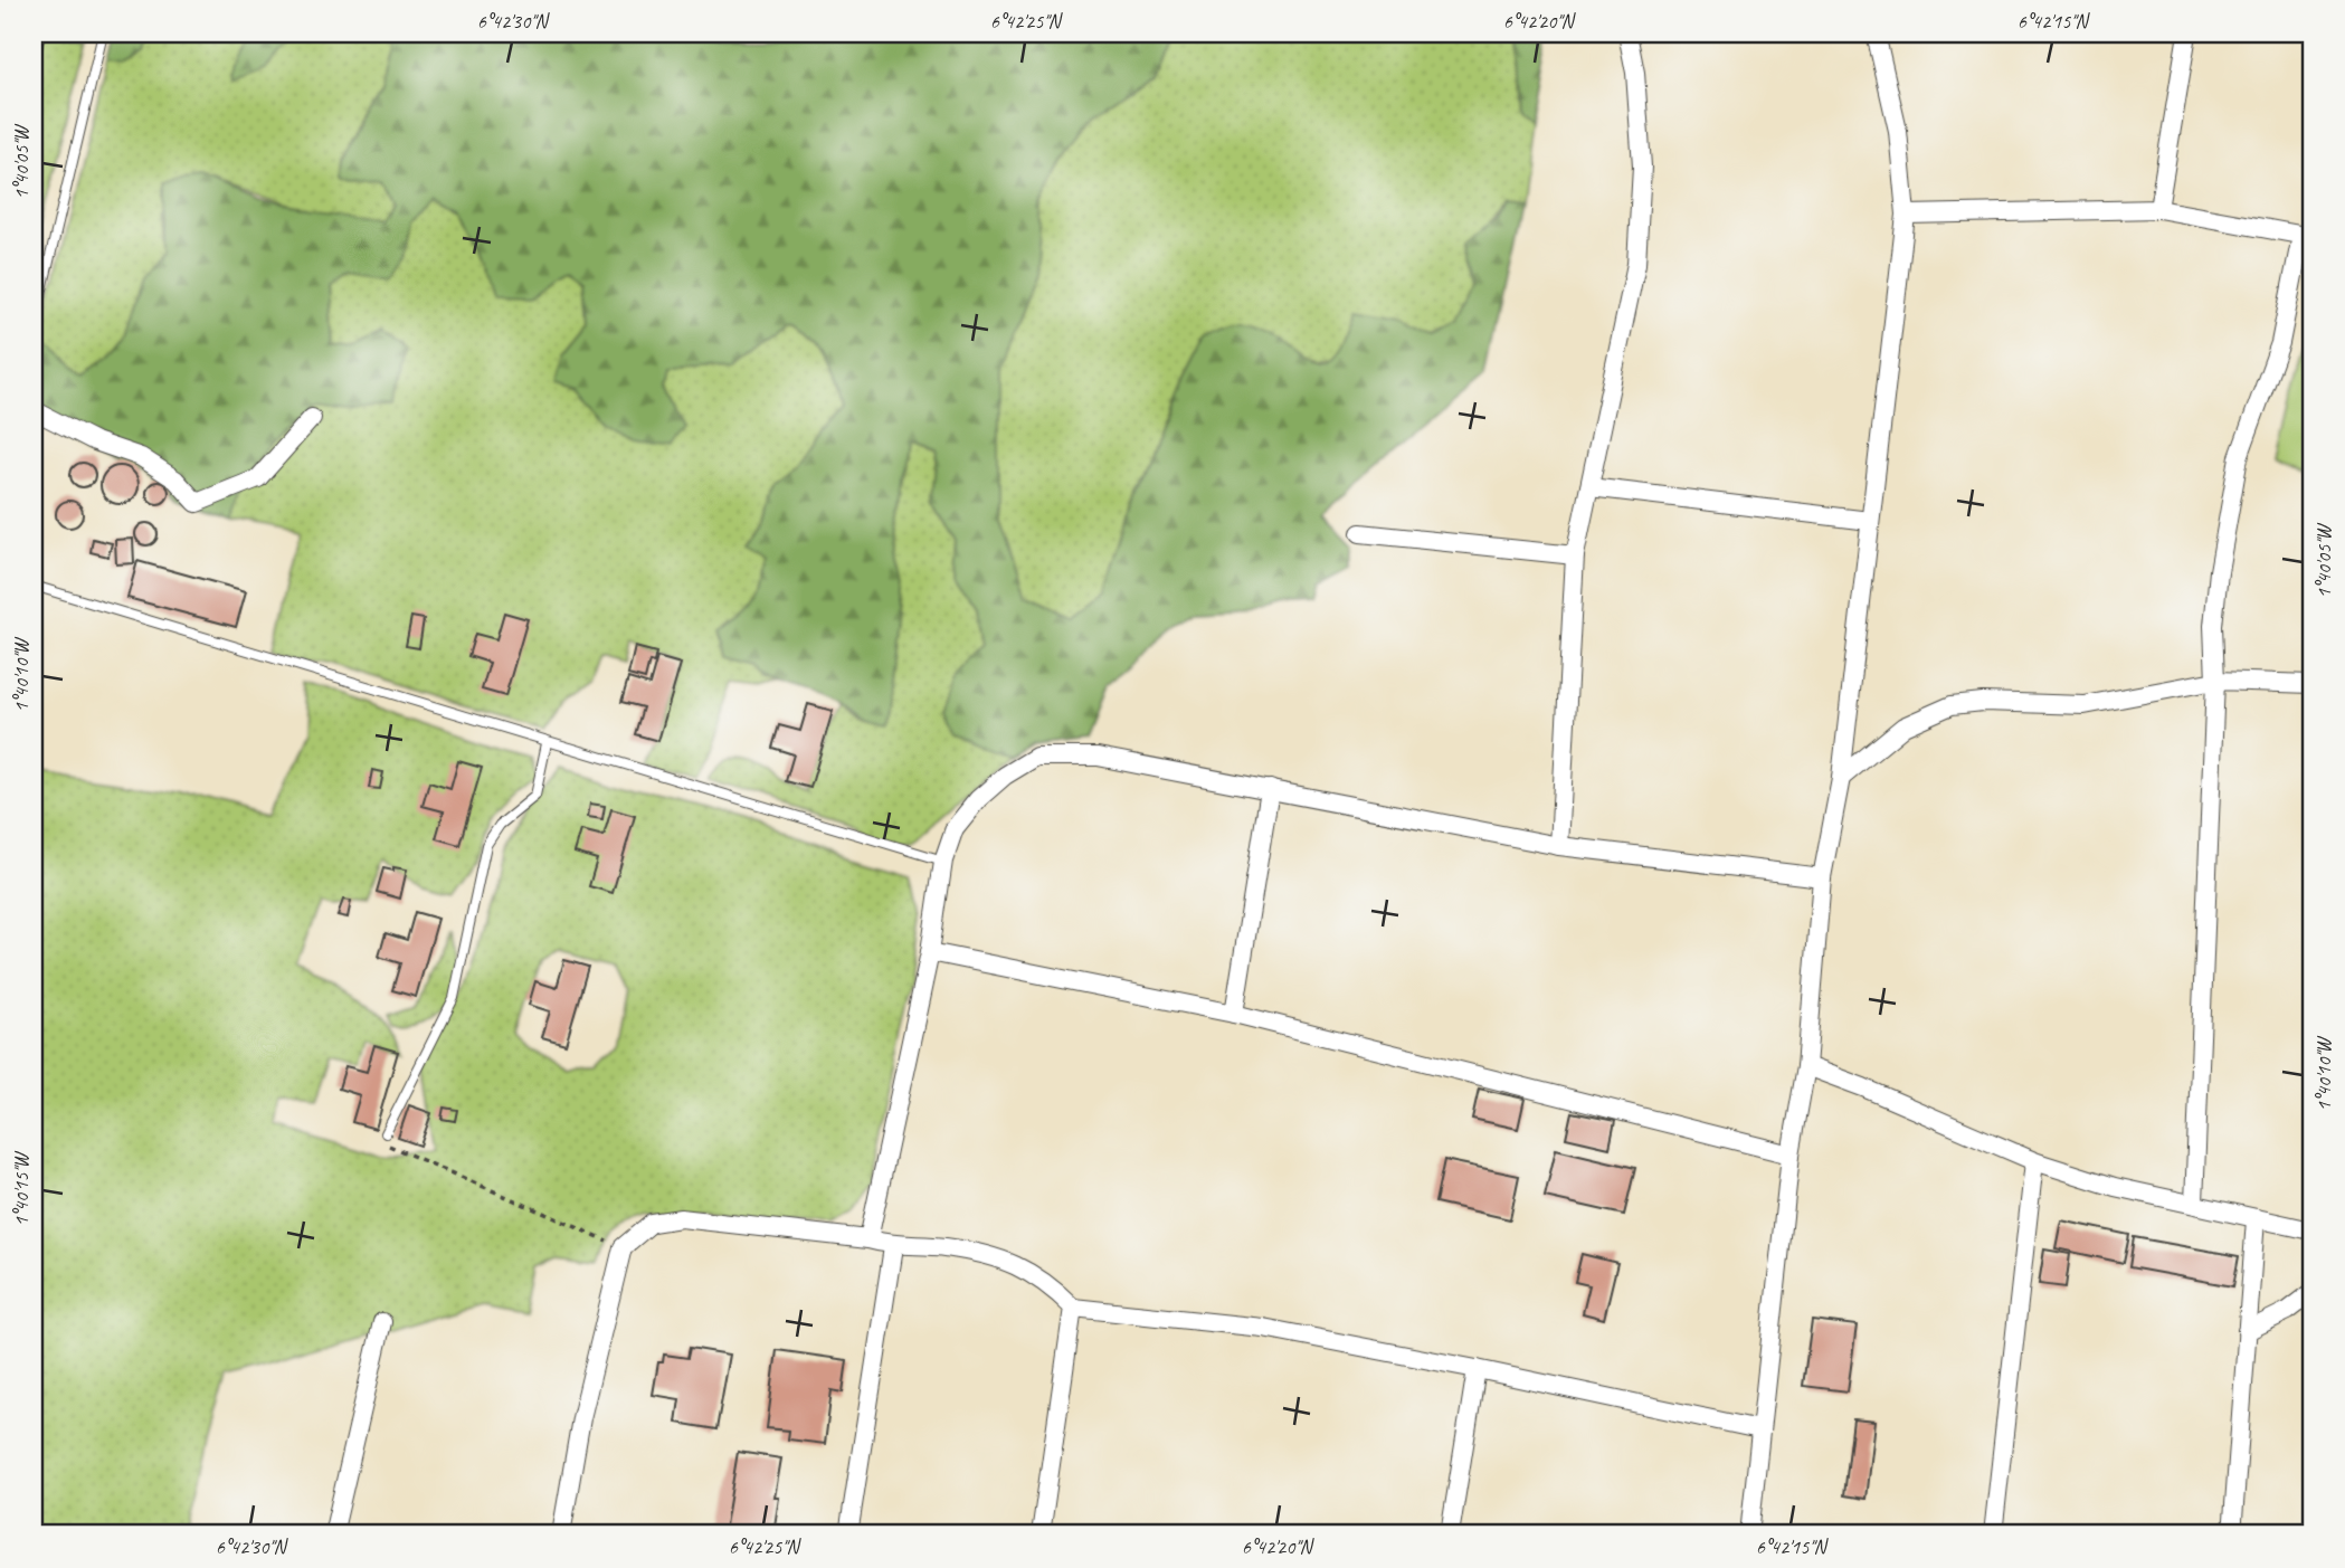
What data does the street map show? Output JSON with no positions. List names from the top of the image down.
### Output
{
  "coordinates": [
    "6°42'30\"N",
    "6°42'25\"N",
    "6°42'20\"N",
    "6°42'15\"N",
    "1°40'05\"W",
    "1°40'10\"W",
    "1°40'15\"W"
  ]
}
